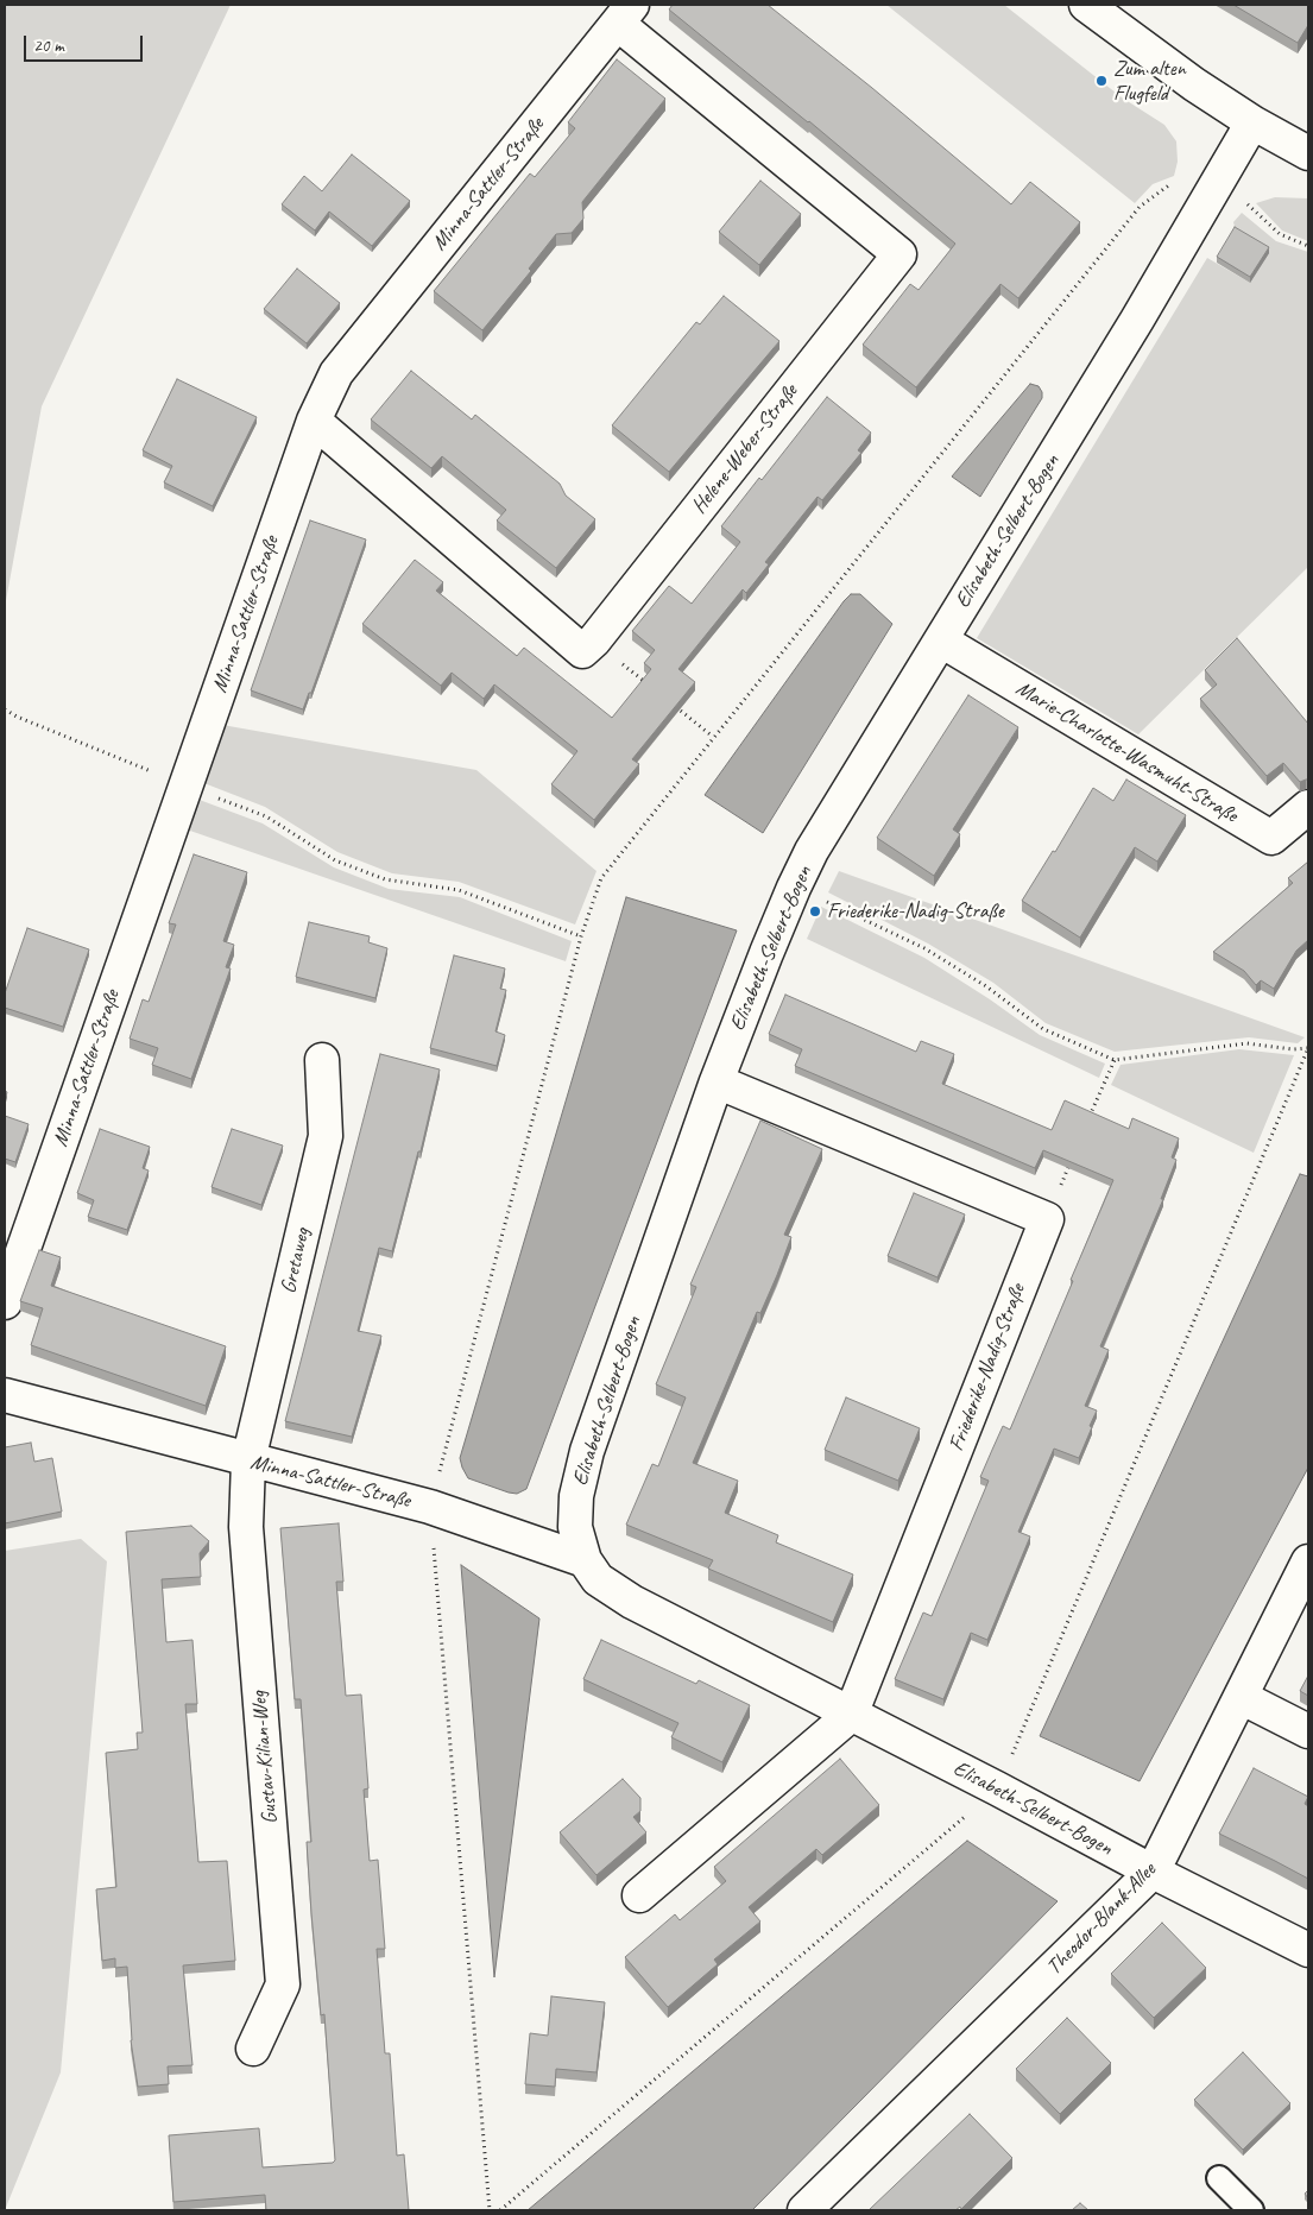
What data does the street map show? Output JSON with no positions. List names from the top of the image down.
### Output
{
  "streets": {
    "street": [
      "Minna-Sattler-Straße",
      "Helene-Weber-Straße",
      "Elisabeth-Selbert-Bogen",
      "Marie-Charlotte-Wasmuht-Straße",
      "Gretaweg",
      "Friederike-Nadig-Straße",
      "Gustav-Kilian-Weg",
      "Theodor-Blank-Allee"
    ]
  },
  "crossings": [
    ["Minna-Sattler-Straße", "Helene-Weber-Straße"],
    ["Minna-Sattler-Straße", "Elisabeth-Selbert-Bogen"],
    ["Minna-Sattler-Straße", "Gretaweg"],
    ["Minna-Sattler-Straße", "Gustav-Kilian-Weg"],
    ["Elisabeth-Selbert-Bogen", "Marie-Charlotte-Wasmuht-Straße"],
    ["Elisabeth-Selbert-Bogen", "Friederike-Nadig-Straße"],
    ["Elisabeth-Selbert-Bogen", "Theodor-Blank-Allee"],
    ["Gretaweg", "Gustav-Kilian-Weg"]
  ],
  "places": ["Zum alten Flugfeld", "Friederike-Nadig-Straße"],
  "scale_bar": "20 m"
}
